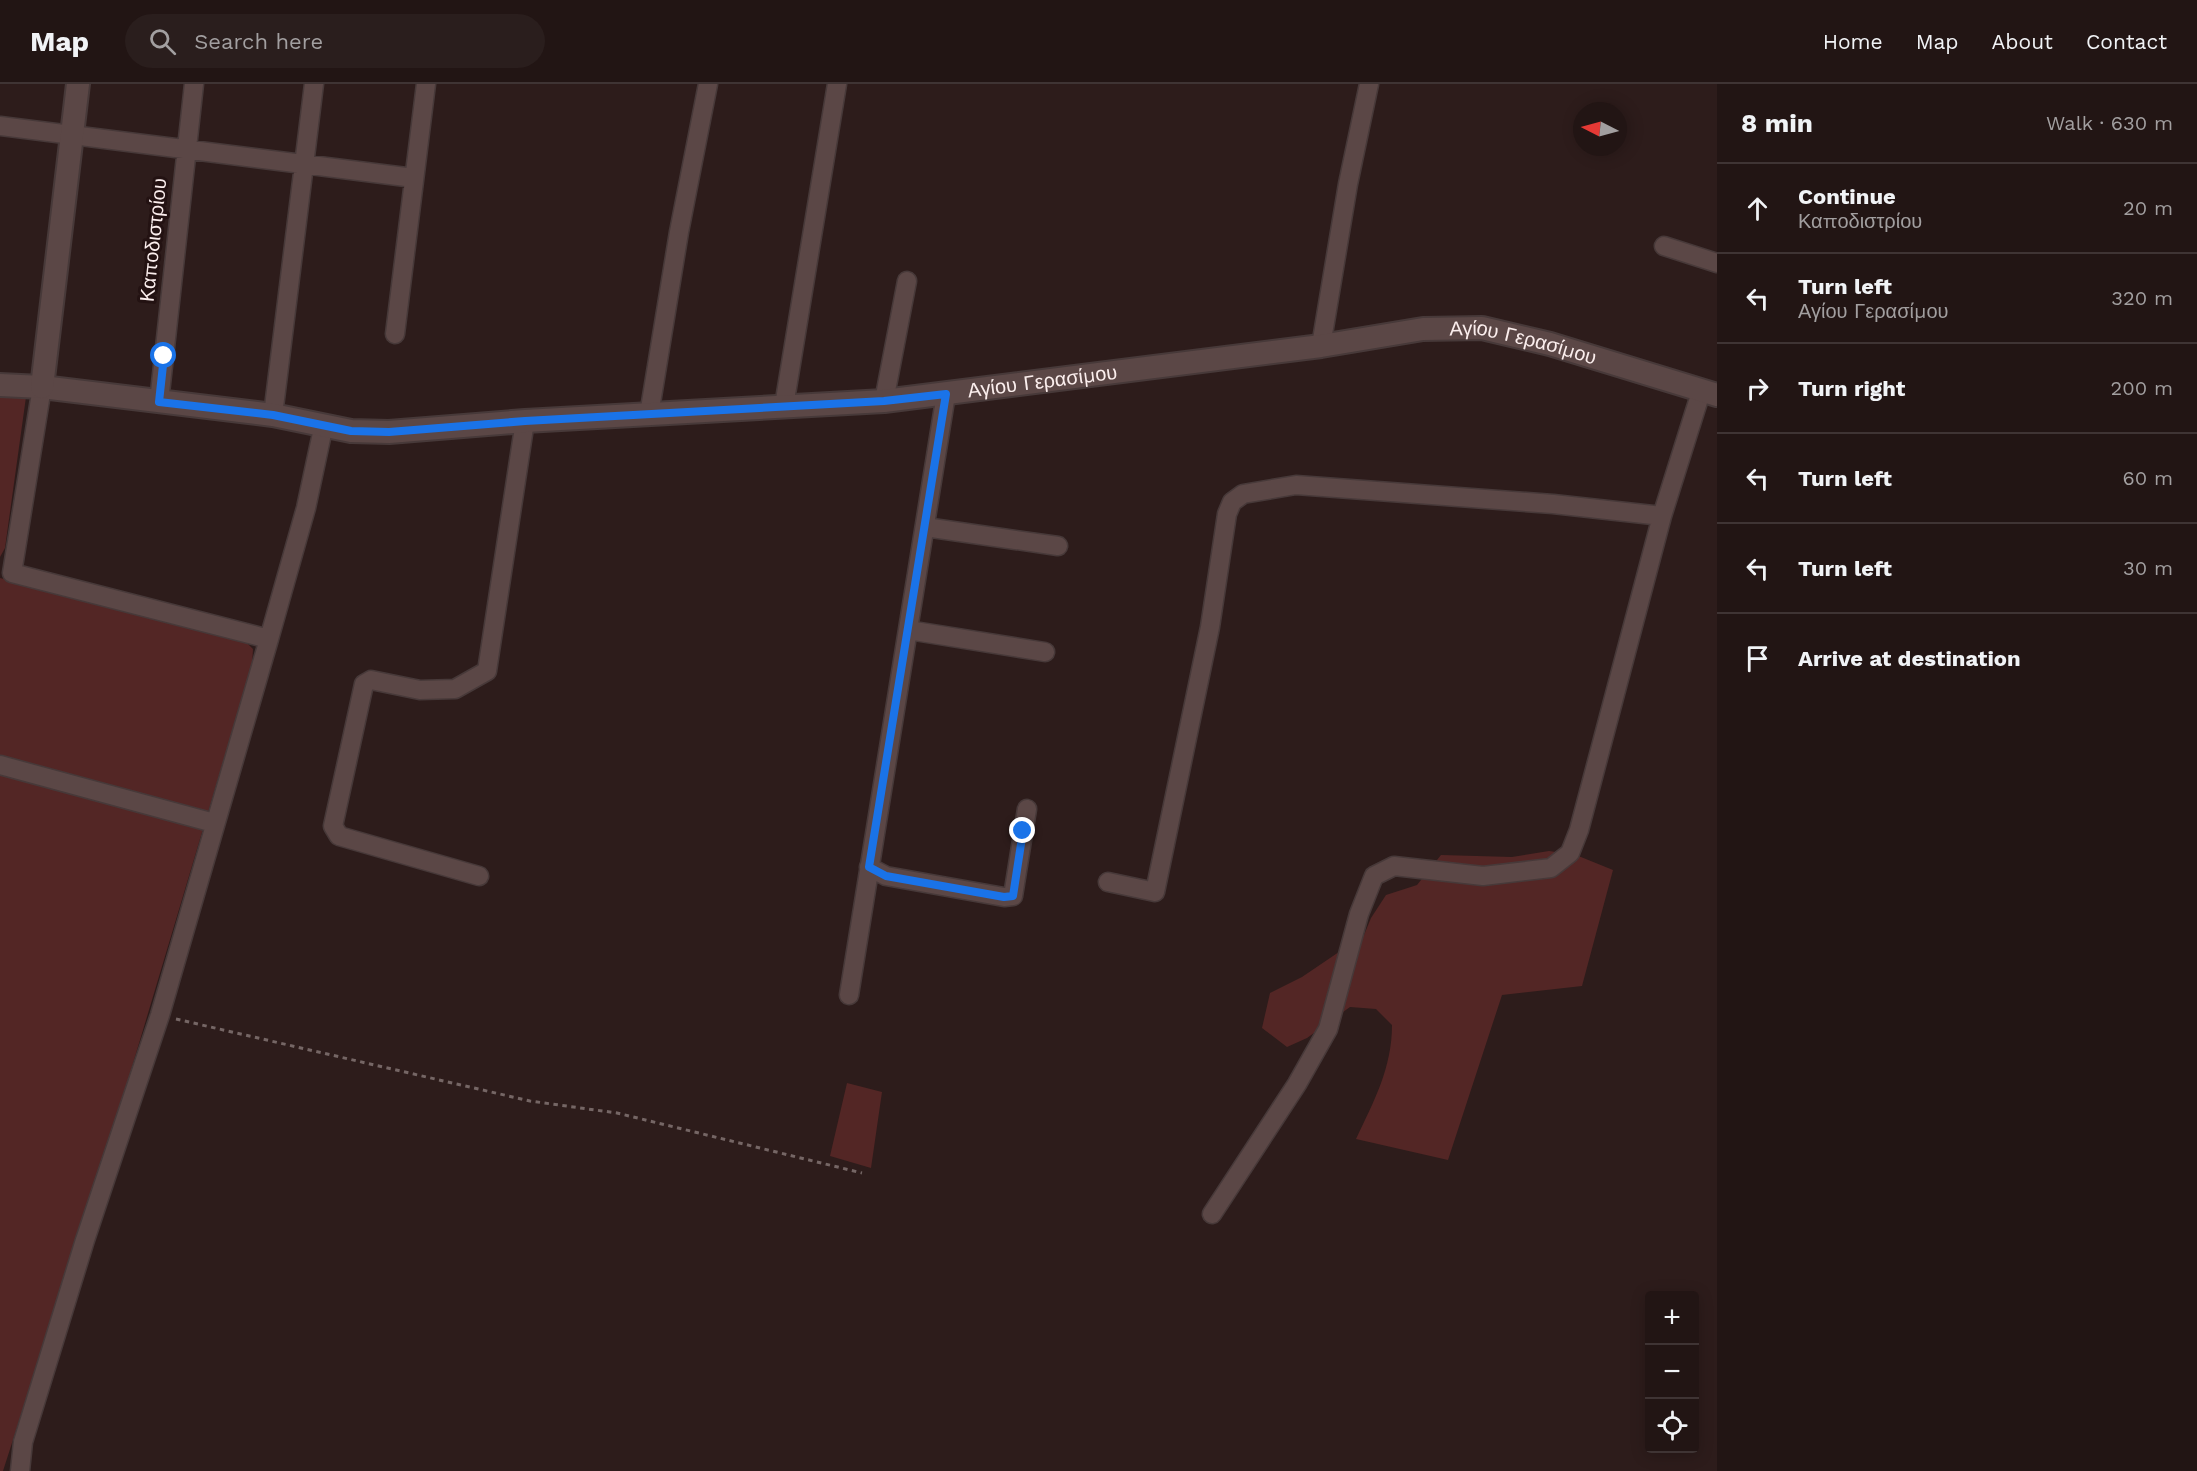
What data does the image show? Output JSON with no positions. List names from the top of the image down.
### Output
{
  "streets": {
    "street": ["Καποδιστρίου", "Αγίου Γερασίμου"]
  },
  "crossings": [
    ["Καποδιστρίου", "Αγίου Γερασίμου"]
  ],
  "north": "left",
  "page": {
    "header": "Map",
    "search": "Search here",
    "nav": [
      "Home",
      "Map",
      "About",
      "Contact"
    ],
    "heading": ["8 min", "Walk · 630 m"],
    "list": [
      ["Continue", "Καποδιστρίου", "20 m"],
      ["Turn left", "Αγίου Γερασίμου", "320 m"],
      ["Turn right", "200 m"],
      ["Turn left", "60 m"],
      ["Turn left", "30 m"],
      "Arrive at destination"
    ],
    "map_buttons": ["+", "−"]
  }
}
